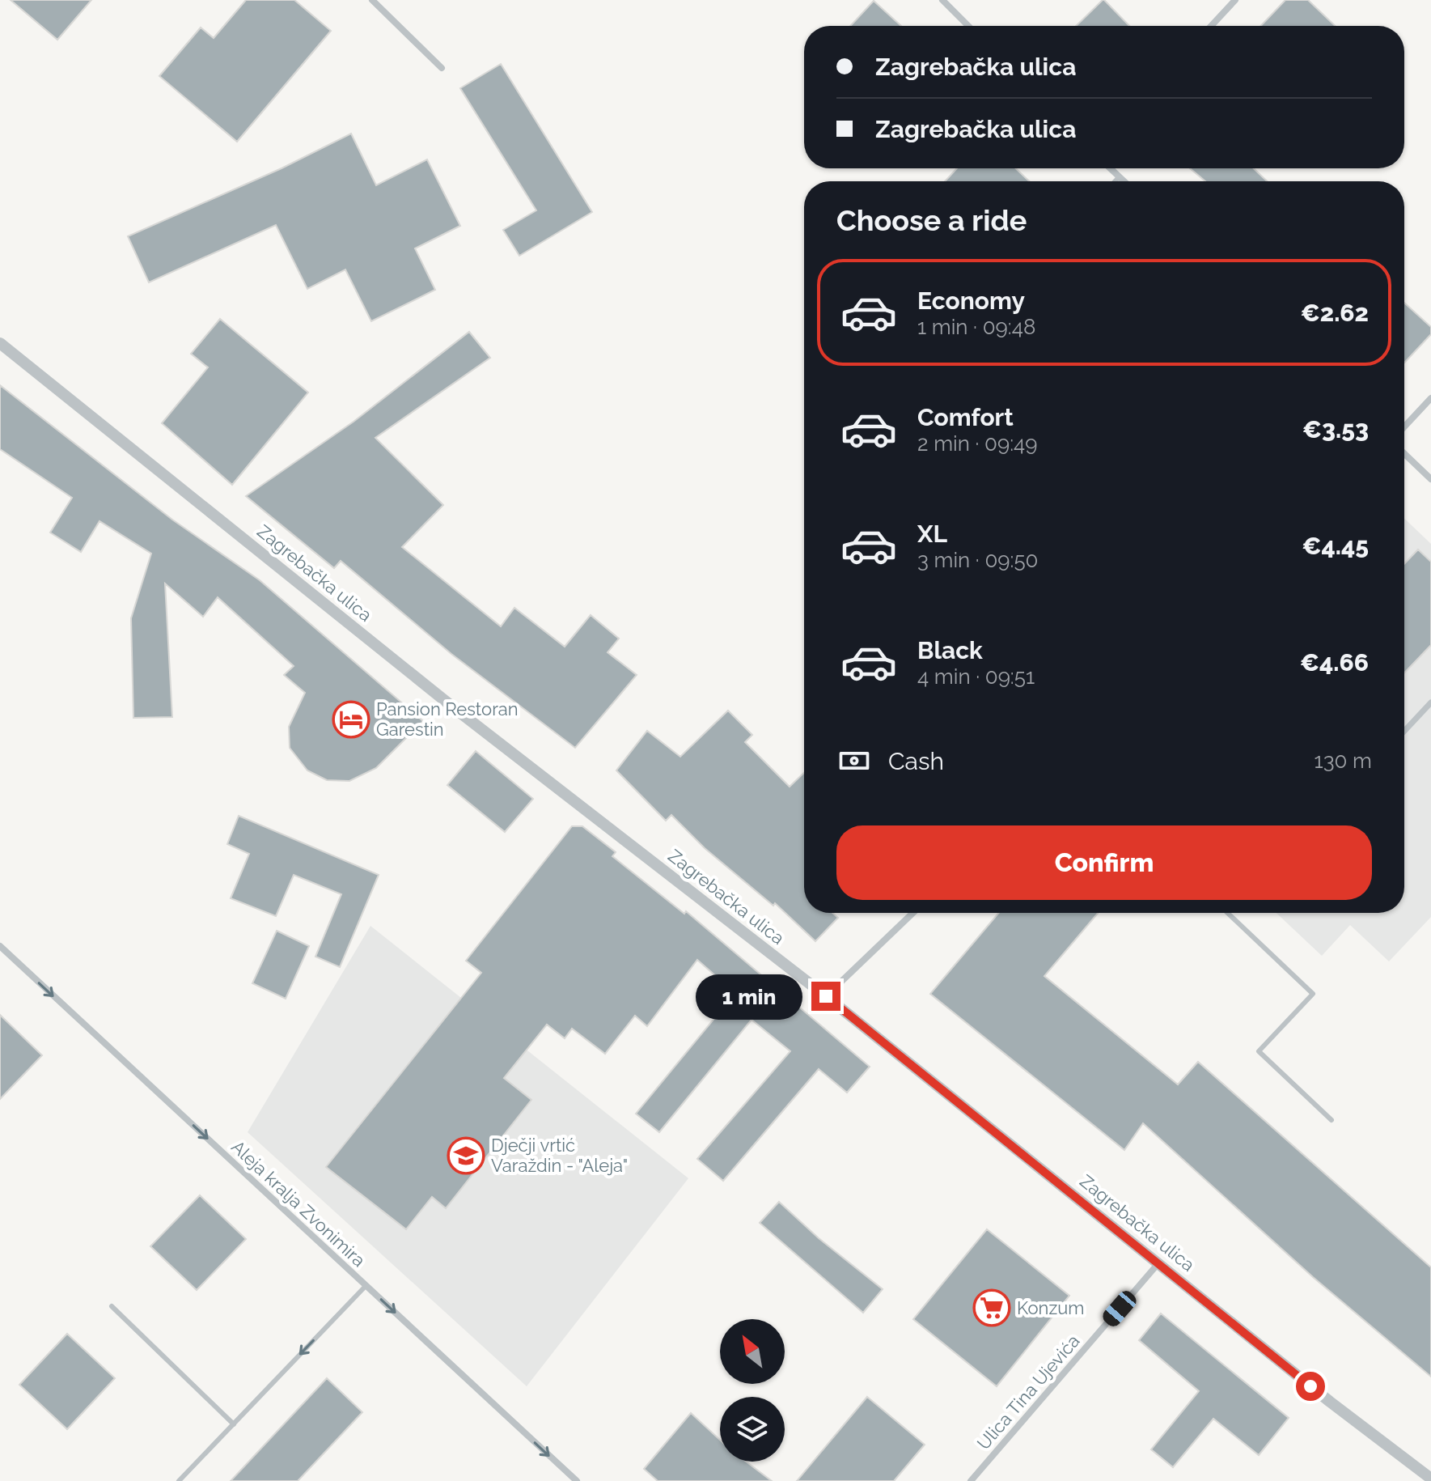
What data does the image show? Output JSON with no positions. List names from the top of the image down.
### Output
{
  "streets": {
    "street": ["Zagrebačka ulica", "Aleja kralja Zvonimira", "Ulica Tina Ujevića"]
  },
  "crossings": [
    ["Zagrebačka ulica", "Ulica Tina Ujevića"]
  ],
  "one_way": ["Aleja kralja Zvonimira"],
  "places": {
    "hotel": ["Pansion Restoran Garestin"],
    "school or university": ["Dječji vrtić Varaždin - \"Aleja\""],
    "supermarket": ["Konzum"]
  },
  "north": "top left",
  "page": {
    "banner": ["Zagrebačka ulica", "Zagrebačka ulica"],
    "heading": "Choose a ride",
    "list": [
      {
        "name": "Economy",
        "note": "1 min · 09:48",
        "value": "€2.62"
      },
      {
        "name": "Comfort",
        "note": "2 min · 09:49",
        "value": "€3.53"
      },
      {
        "name": "XL",
        "note": "3 min · 09:50",
        "value": "€4.45"
      },
      {
        "name": "Black",
        "note": "4 min · 09:51",
        "value": "€4.66"
      }
    ],
    "pay": ["Cash", "130 m"],
    "buttons": "Confirm",
    "bubble": "1 min"
  }
}
